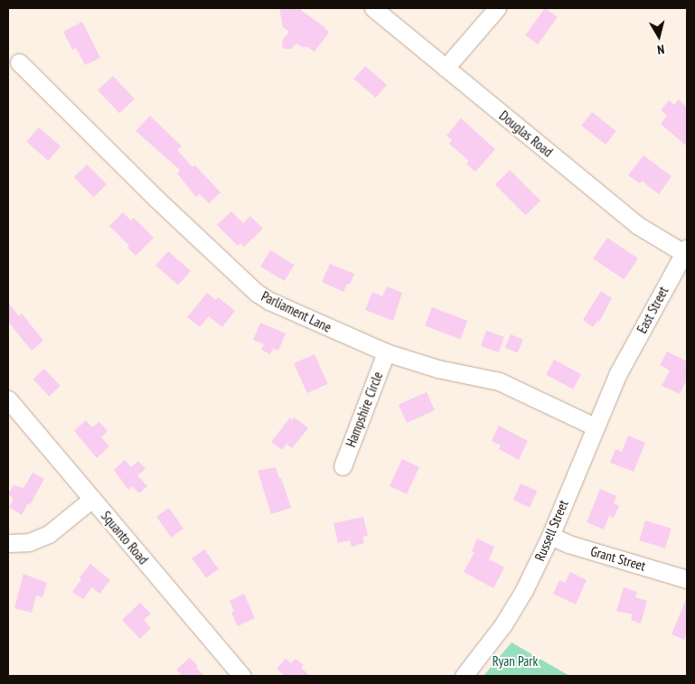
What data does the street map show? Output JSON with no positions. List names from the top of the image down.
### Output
{
  "streets": {
    "street": [
      "Douglas Road",
      "East Street",
      "Parliament Lane",
      "Hampshire Circle",
      "Russell Street",
      "Squanto Road",
      "Grant Street"
    ]
  },
  "crossings": [
    ["Douglas Road", "East Street"],
    ["East Street", "Russell Street"],
    ["Parliament Lane", "Hampshire Circle"],
    ["Parliament Lane", "Russell Street"],
    ["Russell Street", "Grant Street"]
  ],
  "parks": ["Ryan Park"],
  "north": "bottom"
}
